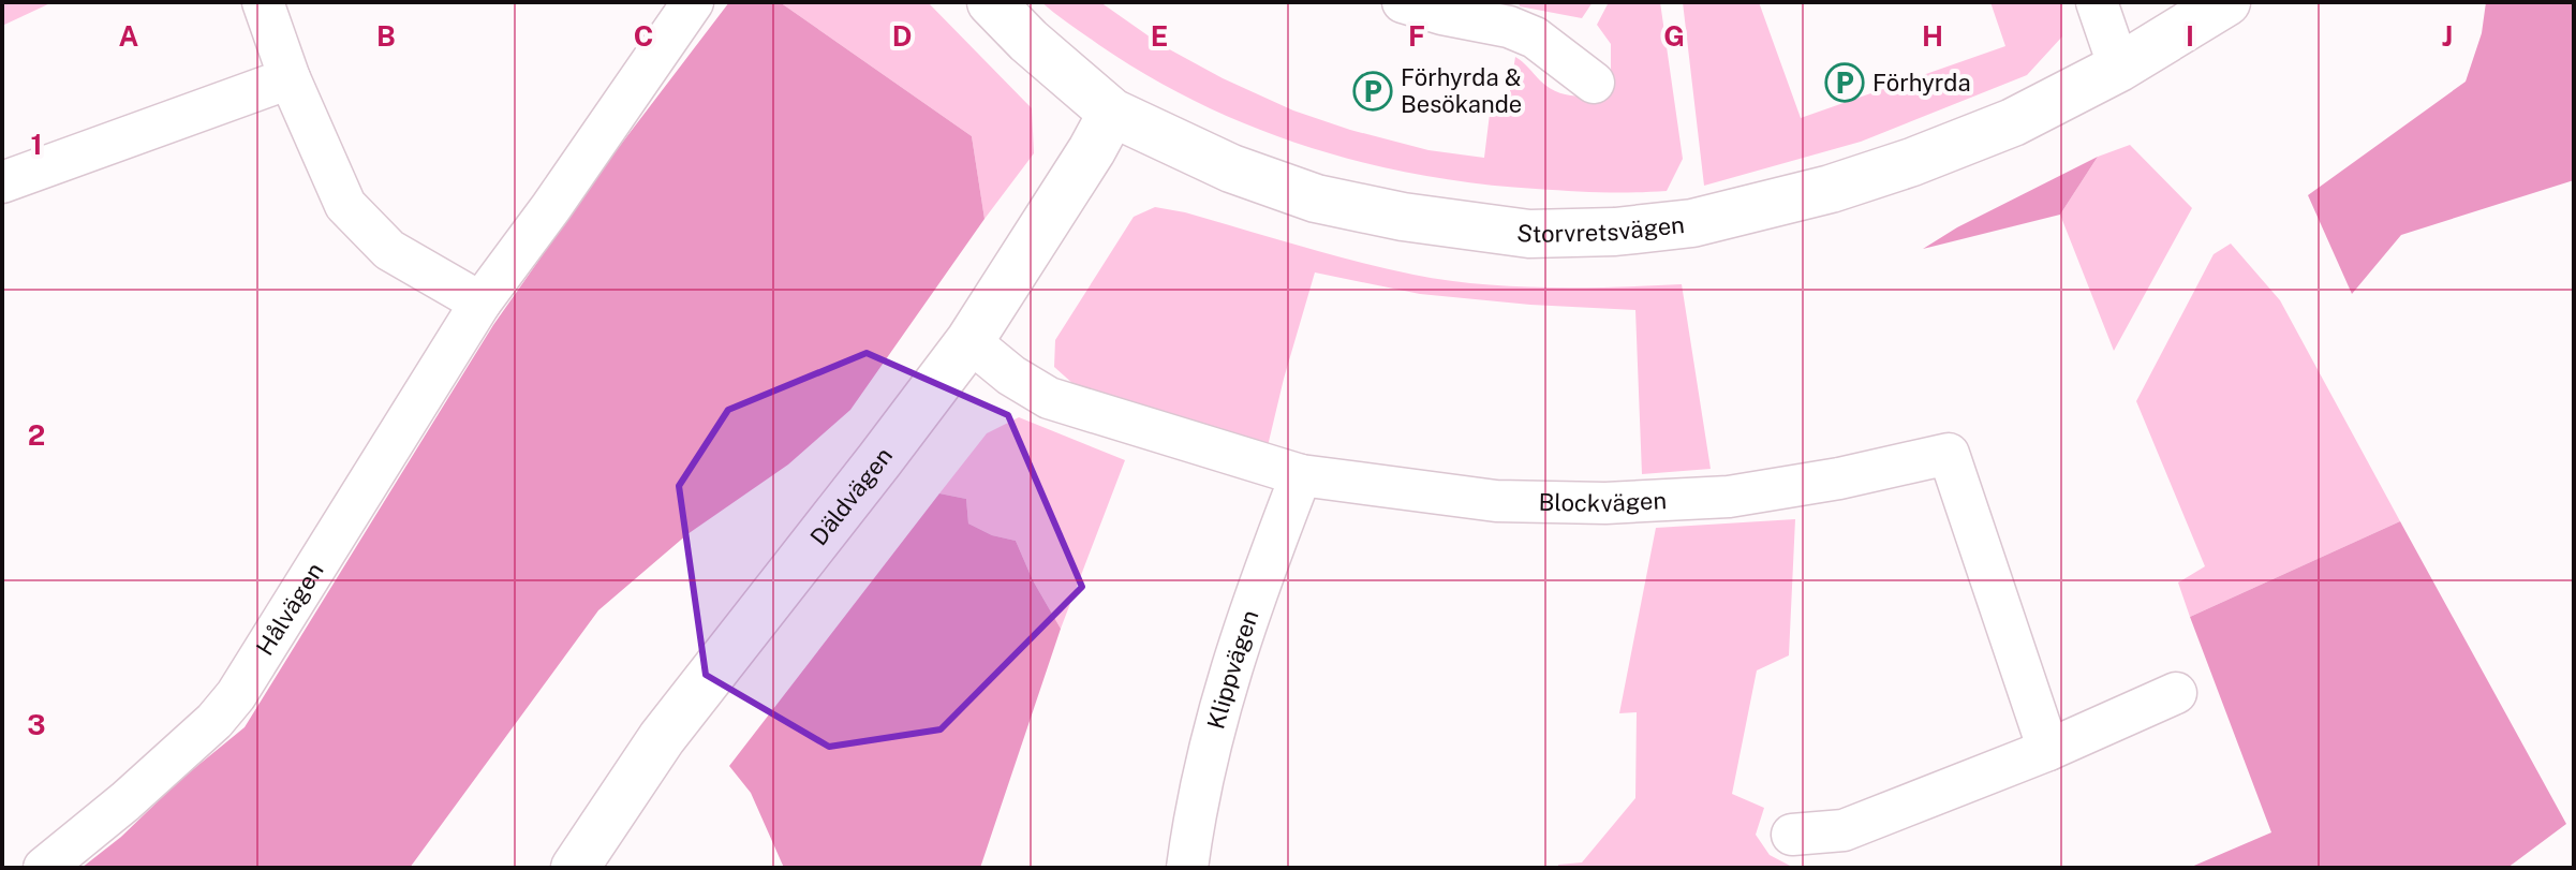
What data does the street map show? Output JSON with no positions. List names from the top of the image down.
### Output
{
  "streets": {
    "street": [
      "Storvretsvägen",
      "Däldvägen",
      "Blockvägen",
      "Hålvägen",
      "Klippvägen"
    ]
  },
  "crossings": [
    ["Storvretsvägen", "Däldvägen"],
    ["Däldvägen", "Blockvägen"],
    ["Blockvägen", "Klippvägen"]
  ],
  "places": {
    "parking": ["Förhyrda", "Förhyrda & Besökande"]
  },
  "grid": {
    "columns": [
      "A",
      "B",
      "C",
      "D",
      "E",
      "F",
      "G",
      "H",
      "I",
      "J"
    ],
    "rows": ["1", "2", "3"]
  }
}
